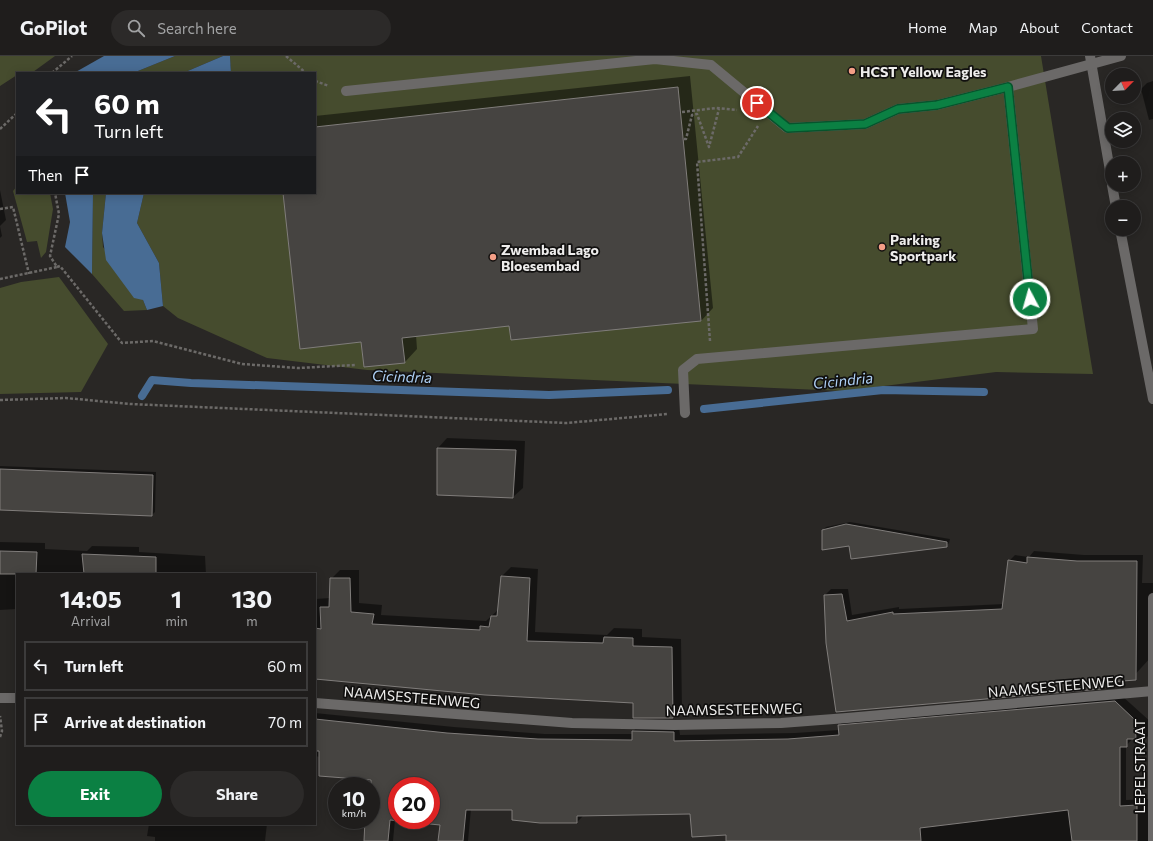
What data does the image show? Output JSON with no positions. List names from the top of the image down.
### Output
{
  "streets": {
    "street": ["NAAMSESTEENWEG", "LEPELSTRAAT"]
  },
  "crossings": [
    ["NAAMSESTEENWEG", "LEPELSTRAAT"]
  ],
  "water": ["Cicindria"],
  "places": ["HCST Yellow Eagles", "Parking Sportpark", "Zwembad Lago Bloesembad"],
  "north": "top right",
  "page": {
    "header": "GoPilot",
    "search": "Search here",
    "nav": [
      "Home",
      "Map",
      "About",
      "Contact"
    ],
    "map_buttons": ["+", "−"],
    "turn": ["60 m", "Turn left"],
    "then": "Then",
    "eta": [
      "14:05",
      "Arrival",
      "1",
      "min",
      "130",
      "m"
    ],
    "list": [
      {
        "name": "Turn left",
        "value": "60 m"
      },
      {
        "name": "Arrive at destination",
        "value": "70 m"
      }
    ],
    "buttons": ["Exit", "Share"],
    "speed": "10 km/h",
    "limit": "20"
  }
}
